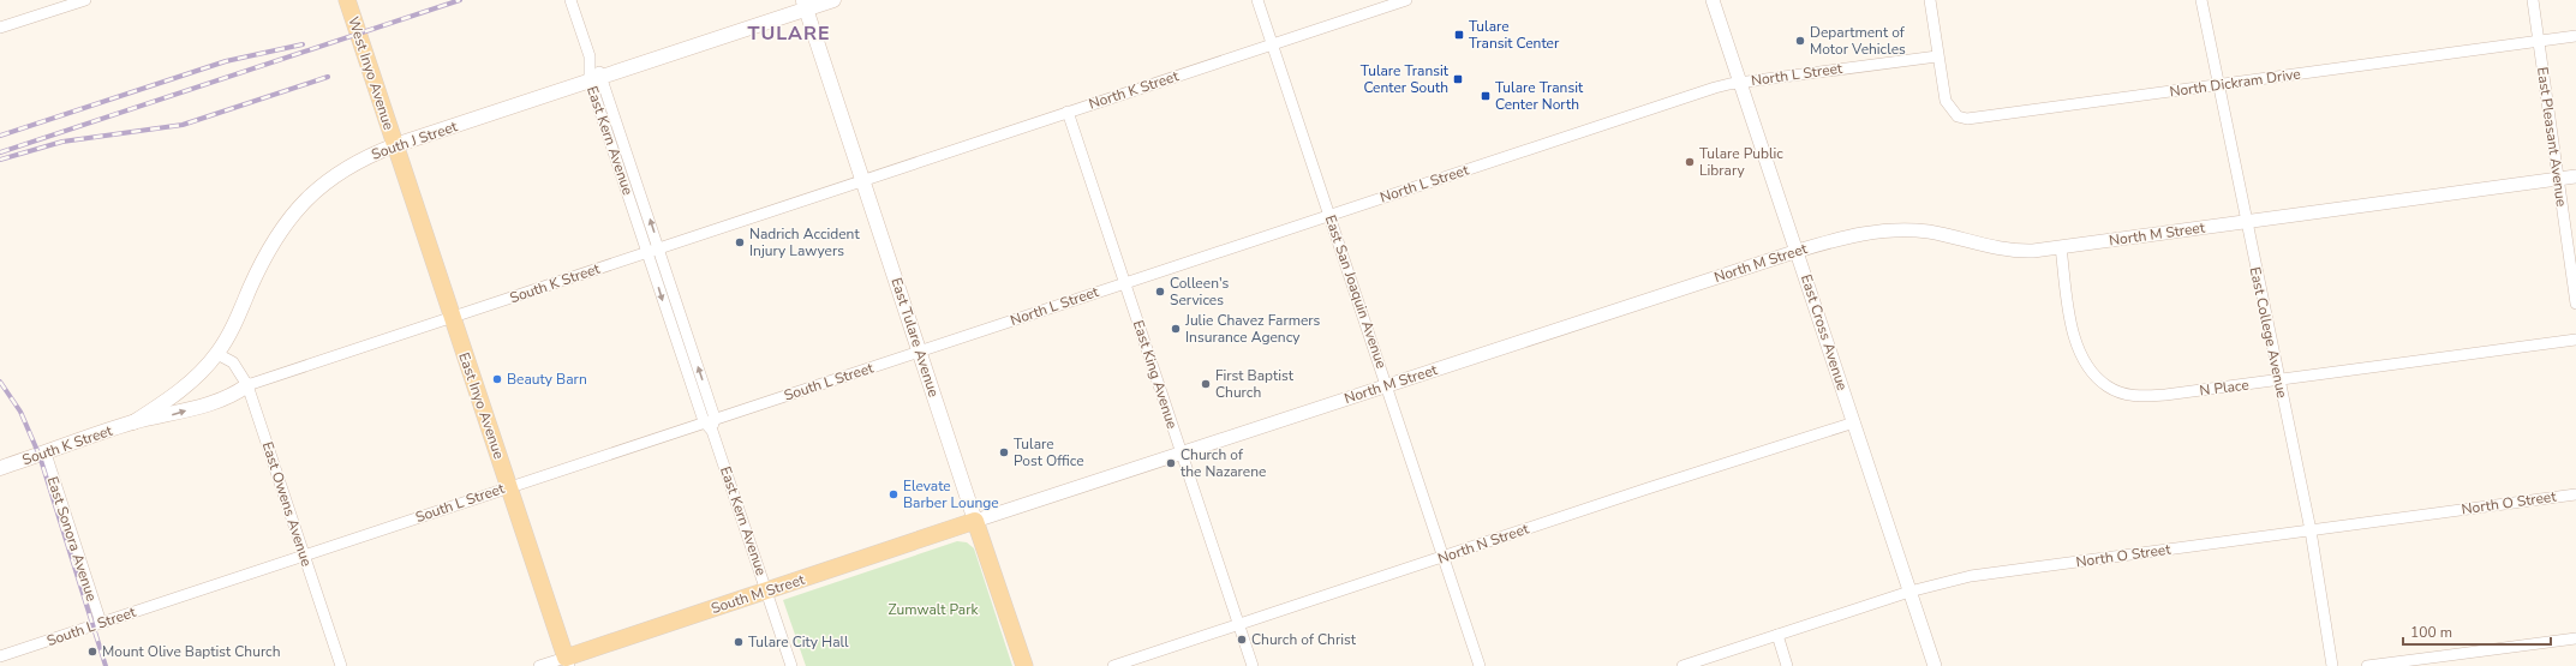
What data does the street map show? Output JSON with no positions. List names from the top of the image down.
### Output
{
  "streets": {
    "main road": [
      "West Inyo Avenue",
      "South J Street",
      "South K Street",
      "East Tulare Avenue",
      "East Inyo Avenue",
      "South M Street"
    ],
    "street": [
      "North L Street",
      "North Dickram Drive",
      "North K Street",
      "East Pleasant Avenue",
      "East Kern Avenue",
      "North M Street",
      "East San Joaquin Avenue",
      "East Cross Avenue",
      "East College Avenue",
      "East King Avenue",
      "South L Street",
      "N Place",
      "North O Street",
      "East Owens Avenue",
      "East Sonora Avenue",
      "North N Street"
    ]
  },
  "crossings": [
    ["West Inyo Avenue", "South J Street"],
    ["West Inyo Avenue", "East Inyo Avenue"],
    ["North L Street", "North Dickram Drive"],
    ["North L Street", "East San Joaquin Avenue"],
    ["North L Street", "East Cross Avenue"],
    ["North L Street", "East Tulare Avenue"],
    ["North L Street", "East King Avenue"],
    ["North L Street", "South L Street"],
    ["North Dickram Drive", "East Pleasant Avenue"],
    ["North Dickram Drive", "East College Avenue"],
    ["North K Street", "South K Street"],
    ["North K Street", "East San Joaquin Avenue"],
    ["North K Street", "East Tulare Avenue"],
    ["North K Street", "East King Avenue"],
    ["East Pleasant Avenue", "North M Street"],
    ["South J Street", "East Kern Avenue"],
    ["South J Street", "South K Street"],
    ["South J Street", "East Tulare Avenue"],
    ["South J Street", "East Inyo Avenue"],
    ["South J Street", "East Owens Avenue"],
    ["East Kern Avenue", "South K Street"],
    ["East Kern Avenue", "South L Street"],
    ["East Kern Avenue", "South M Street"],
    ["North M Street", "East San Joaquin Avenue"],
    ["North M Street", "East Cross Avenue"],
    ["North M Street", "East College Avenue"],
    ["North M Street", "East Tulare Avenue"],
    ["North M Street", "East King Avenue"],
    ["North M Street", "N Place"],
    ["North M Street", "South M Street"],
    ["South K Street", "East Tulare Avenue"],
    ["South K Street", "East Inyo Avenue"],
    ["South K Street", "East Owens Avenue"],
    ["South K Street", "East Sonora Avenue"],
    ["East San Joaquin Avenue", "North N Street"],
    ["East Cross Avenue", "North O Street"],
    ["East Cross Avenue", "North N Street"],
    ["East College Avenue", "N Place"],
    ["East College Avenue", "North O Street"],
    ["East Tulare Avenue", "South L Street"],
    ["East Tulare Avenue", "South M Street"],
    ["East King Avenue", "North N Street"],
    ["South L Street", "East Inyo Avenue"],
    ["South L Street", "East Owens Avenue"],
    ["South L Street", "East Sonora Avenue"],
    ["East Inyo Avenue", "South M Street"]
  ],
  "districts": ["TULARE"],
  "parks": ["Zumwalt Park"],
  "places": {
    "transit": ["Tulare Transit Center", "Tulare Transit Center South", "Tulare Transit Center North"],
    "other": [
      "Department of Motor Vehicles",
      "Tulare Public Library",
      "Nadrich Accident Injury Lawyers",
      "Colleen's Services",
      "Julie Chavez Farmers Insurance Agency",
      "Beauty Barn",
      "First Baptist Church",
      "Tulare Post Office",
      "Church of the Nazarene",
      "Elevate Barber Lounge",
      "Church of Christ",
      "Tulare City Hall",
      "Mount Olive Baptist Church"
    ]
  },
  "scale_bar": "100 m"
}
